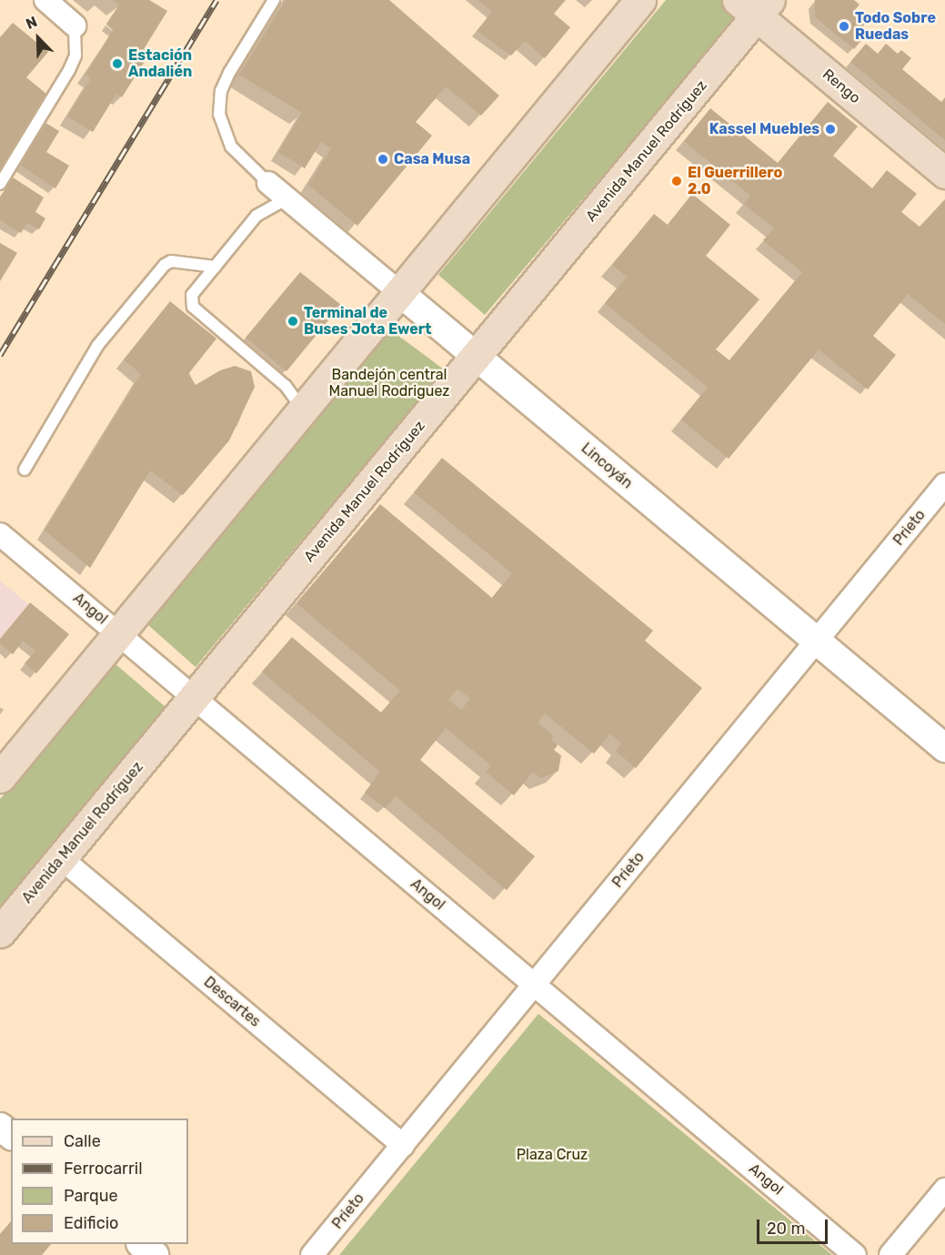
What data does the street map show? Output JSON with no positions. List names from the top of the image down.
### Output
{
  "streets": {
    "main road": ["Rengo", "Avenida Manuel Rodríguez"],
    "street": [
      "Lincoyán",
      "Prieto",
      "Angol",
      "Descartes"
    ]
  },
  "crossings": [
    ["Rengo", "Avenida Manuel Rodríguez"],
    ["Avenida Manuel Rodríguez", "Lincoyán"],
    ["Avenida Manuel Rodríguez", "Angol"],
    ["Avenida Manuel Rodríguez", "Descartes"],
    ["Lincoyán", "Prieto"],
    ["Prieto", "Angol"],
    ["Prieto", "Descartes"]
  ],
  "parks": ["Bandejón central Manuel Rodriguez", "Plaza Cruz"],
  "places": [
    "Todo Sobre Ruedas",
    "Estación Andalién",
    "Kassel Muebles",
    "Casa Musa",
    "El Guerrillero 2.0",
    "Terminal de Buses Jota Ewert"
  ],
  "legend": [
    "Calle",
    "Ferrocarril",
    "Parque",
    "Edificio"
  ],
  "scale_bar": "20 m",
  "north": "top left"
}
